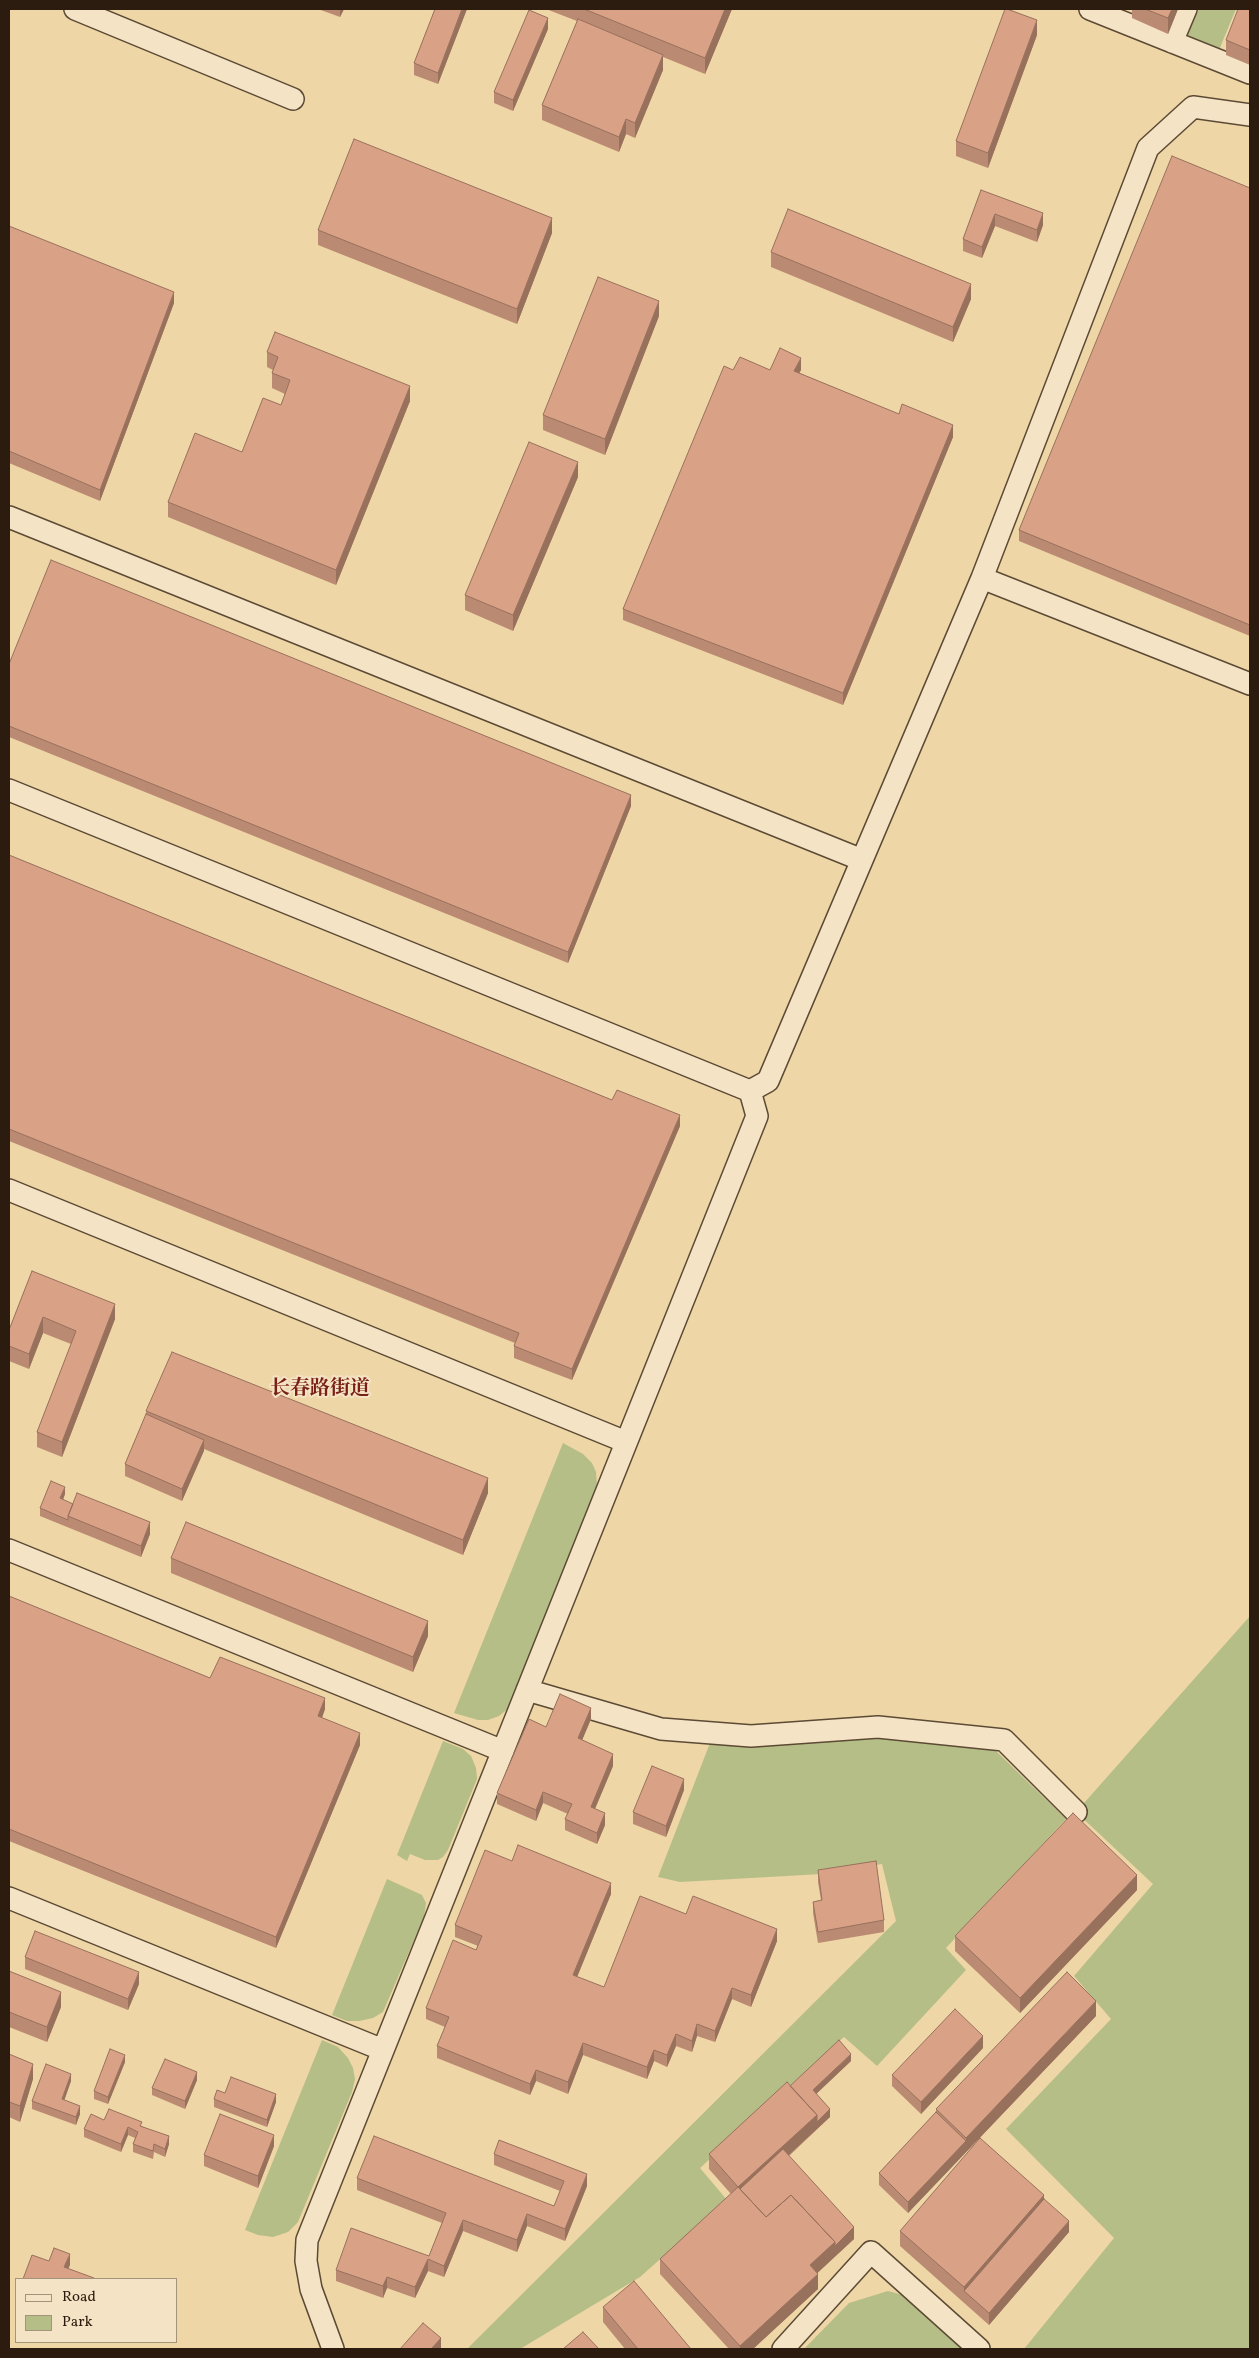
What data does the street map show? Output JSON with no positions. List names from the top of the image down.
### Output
{
  "districts": ["长春路街道"],
  "legend": ["Road", "Park"]
}
